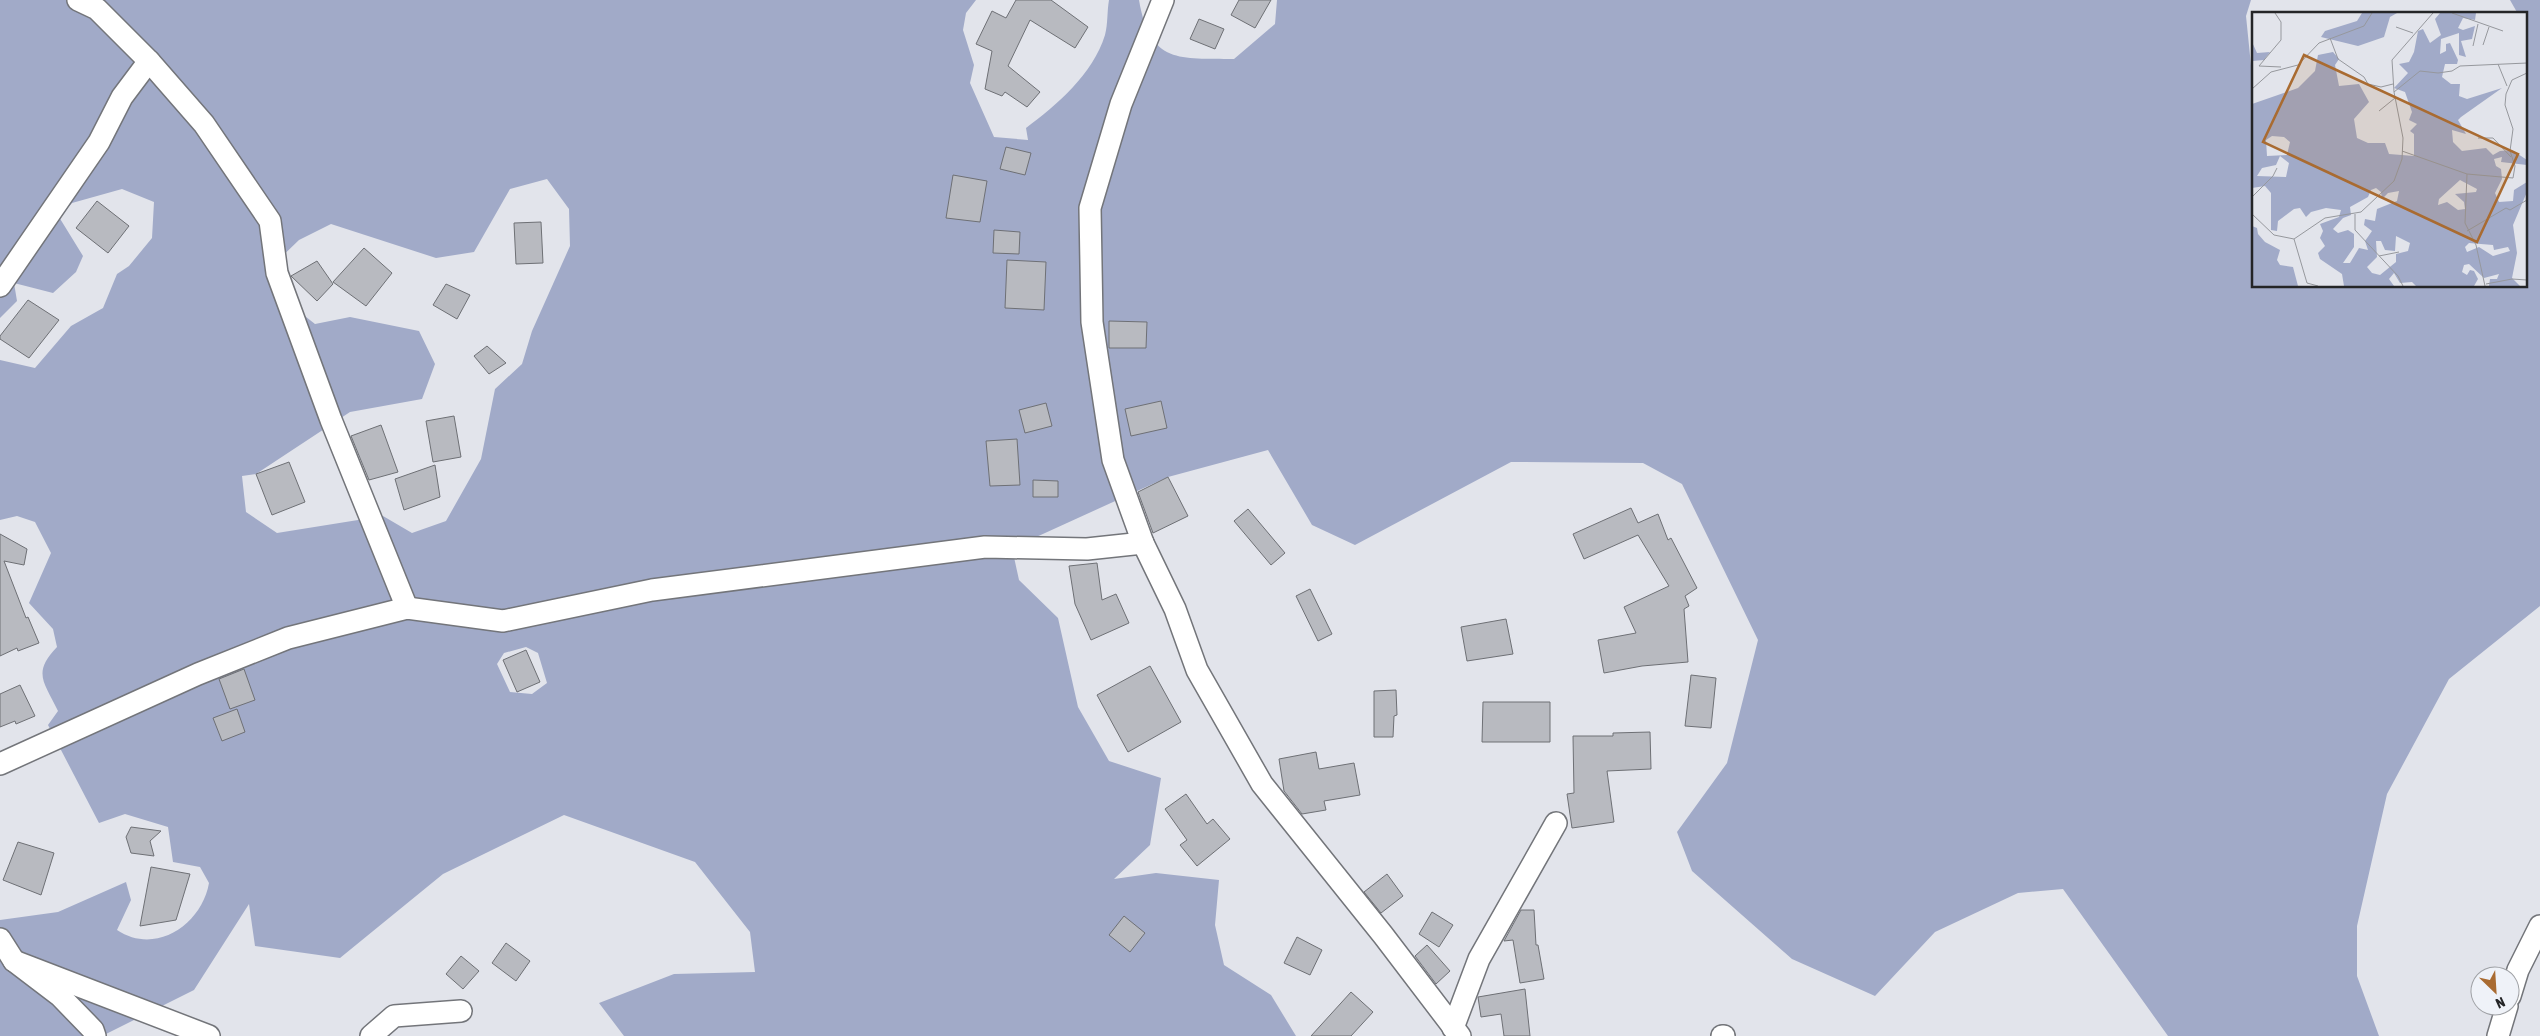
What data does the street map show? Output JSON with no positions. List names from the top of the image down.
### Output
{
  "north": "bottom right"
}
